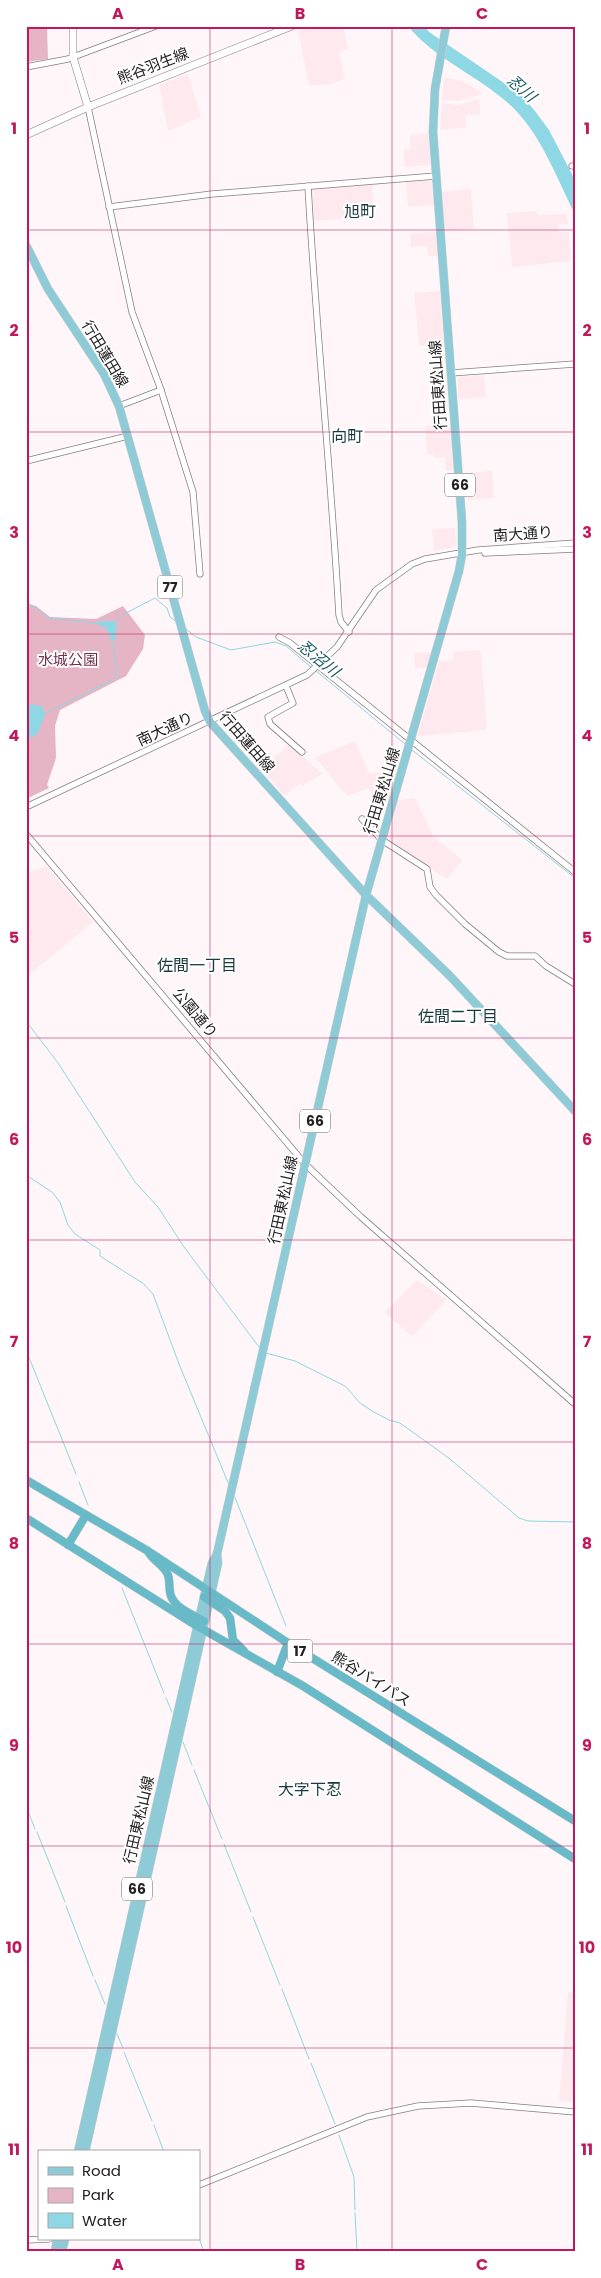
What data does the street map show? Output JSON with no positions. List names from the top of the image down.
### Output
{
  "streets": {
    "highway": ["17", "熊谷バイパス"],
    "main road": [
      "熊谷羽生線",
      "行田蓮田線",
      "行田東松山線",
      "66",
      "77"
    ],
    "street": ["南大通り", "公園通り"]
  },
  "crossings": [
    ["行田蓮田線", "行田東松山線"],
    ["行田蓮田線", "南大通り"],
    ["行田東松山線", "南大通り"],
    ["行田東松山線", "公園通り"],
    ["行田東松山線", "17"],
    ["行田東松山線", "熊谷バイパス"],
    ["17", "熊谷バイパス"]
  ],
  "districts": [
    "旭町",
    "向町",
    "佐間一丁目",
    "佐間二丁目",
    "大字下忍"
  ],
  "water": ["忍川", "忍沼川"],
  "parks": ["水城公園"],
  "legend": ["Road", "Park", "Water"],
  "grid": {
    "columns": ["A", "B", "C"],
    "rows": [
      "1",
      "2",
      "3",
      "4",
      "5",
      "6",
      "7",
      "8",
      "9",
      "10",
      "11"
    ]
  }
}
